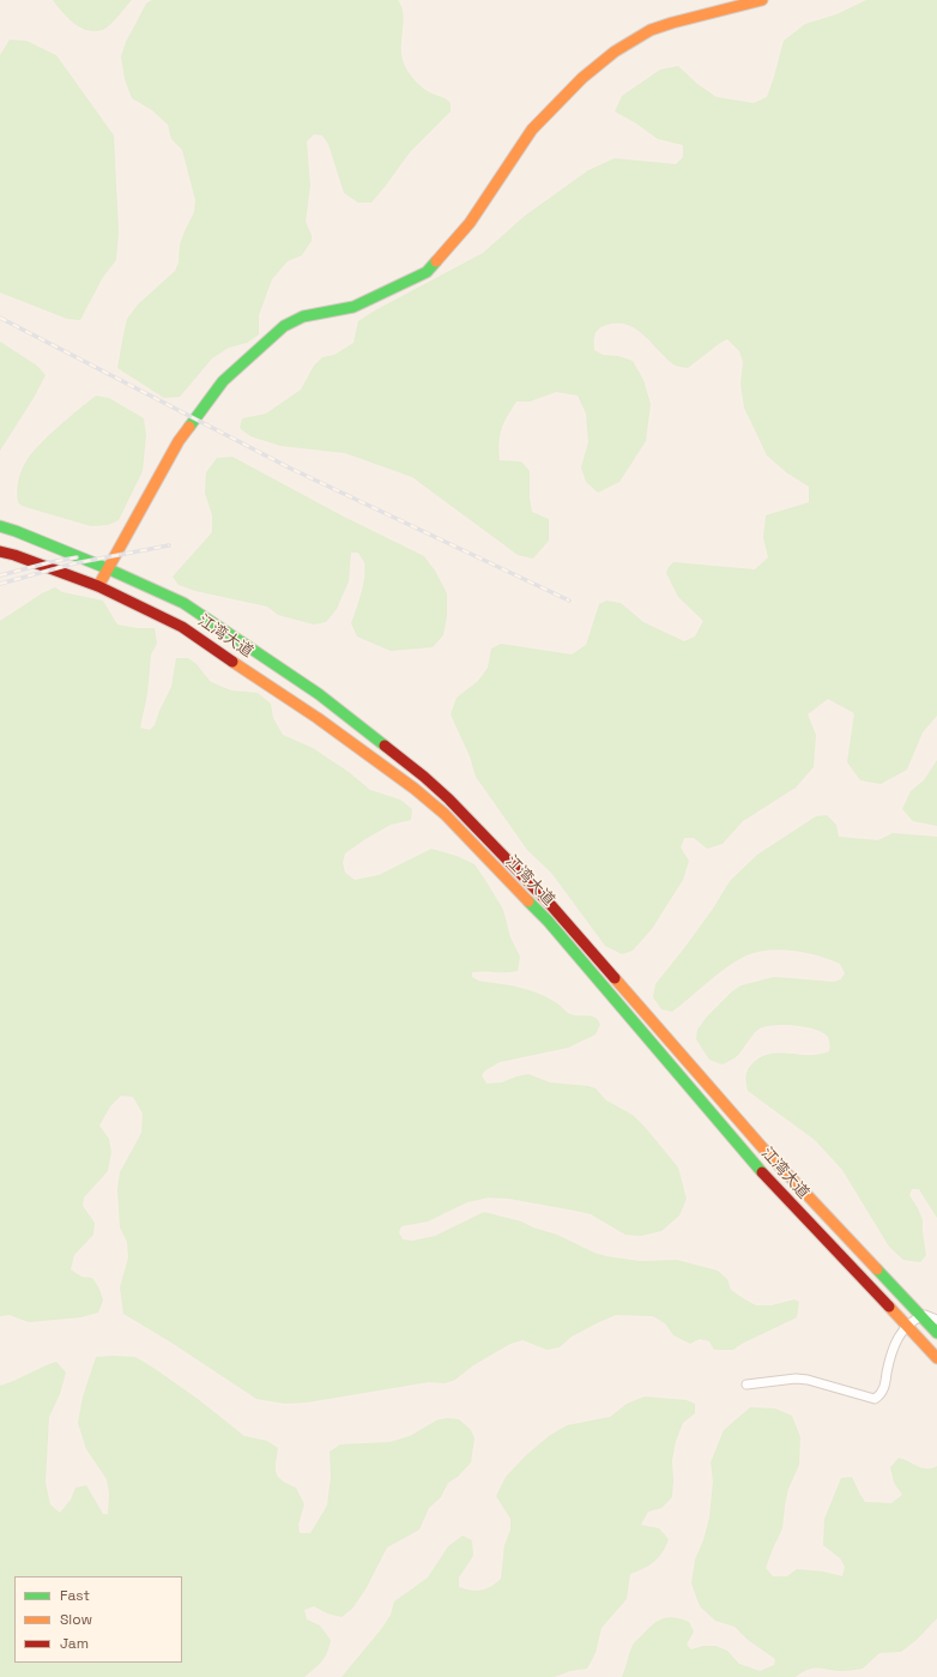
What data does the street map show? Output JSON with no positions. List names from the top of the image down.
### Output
{
  "streets": {
    "main road": ["江湾大道"]
  },
  "legend": ["Fast", "Slow", "Jam"]
}
